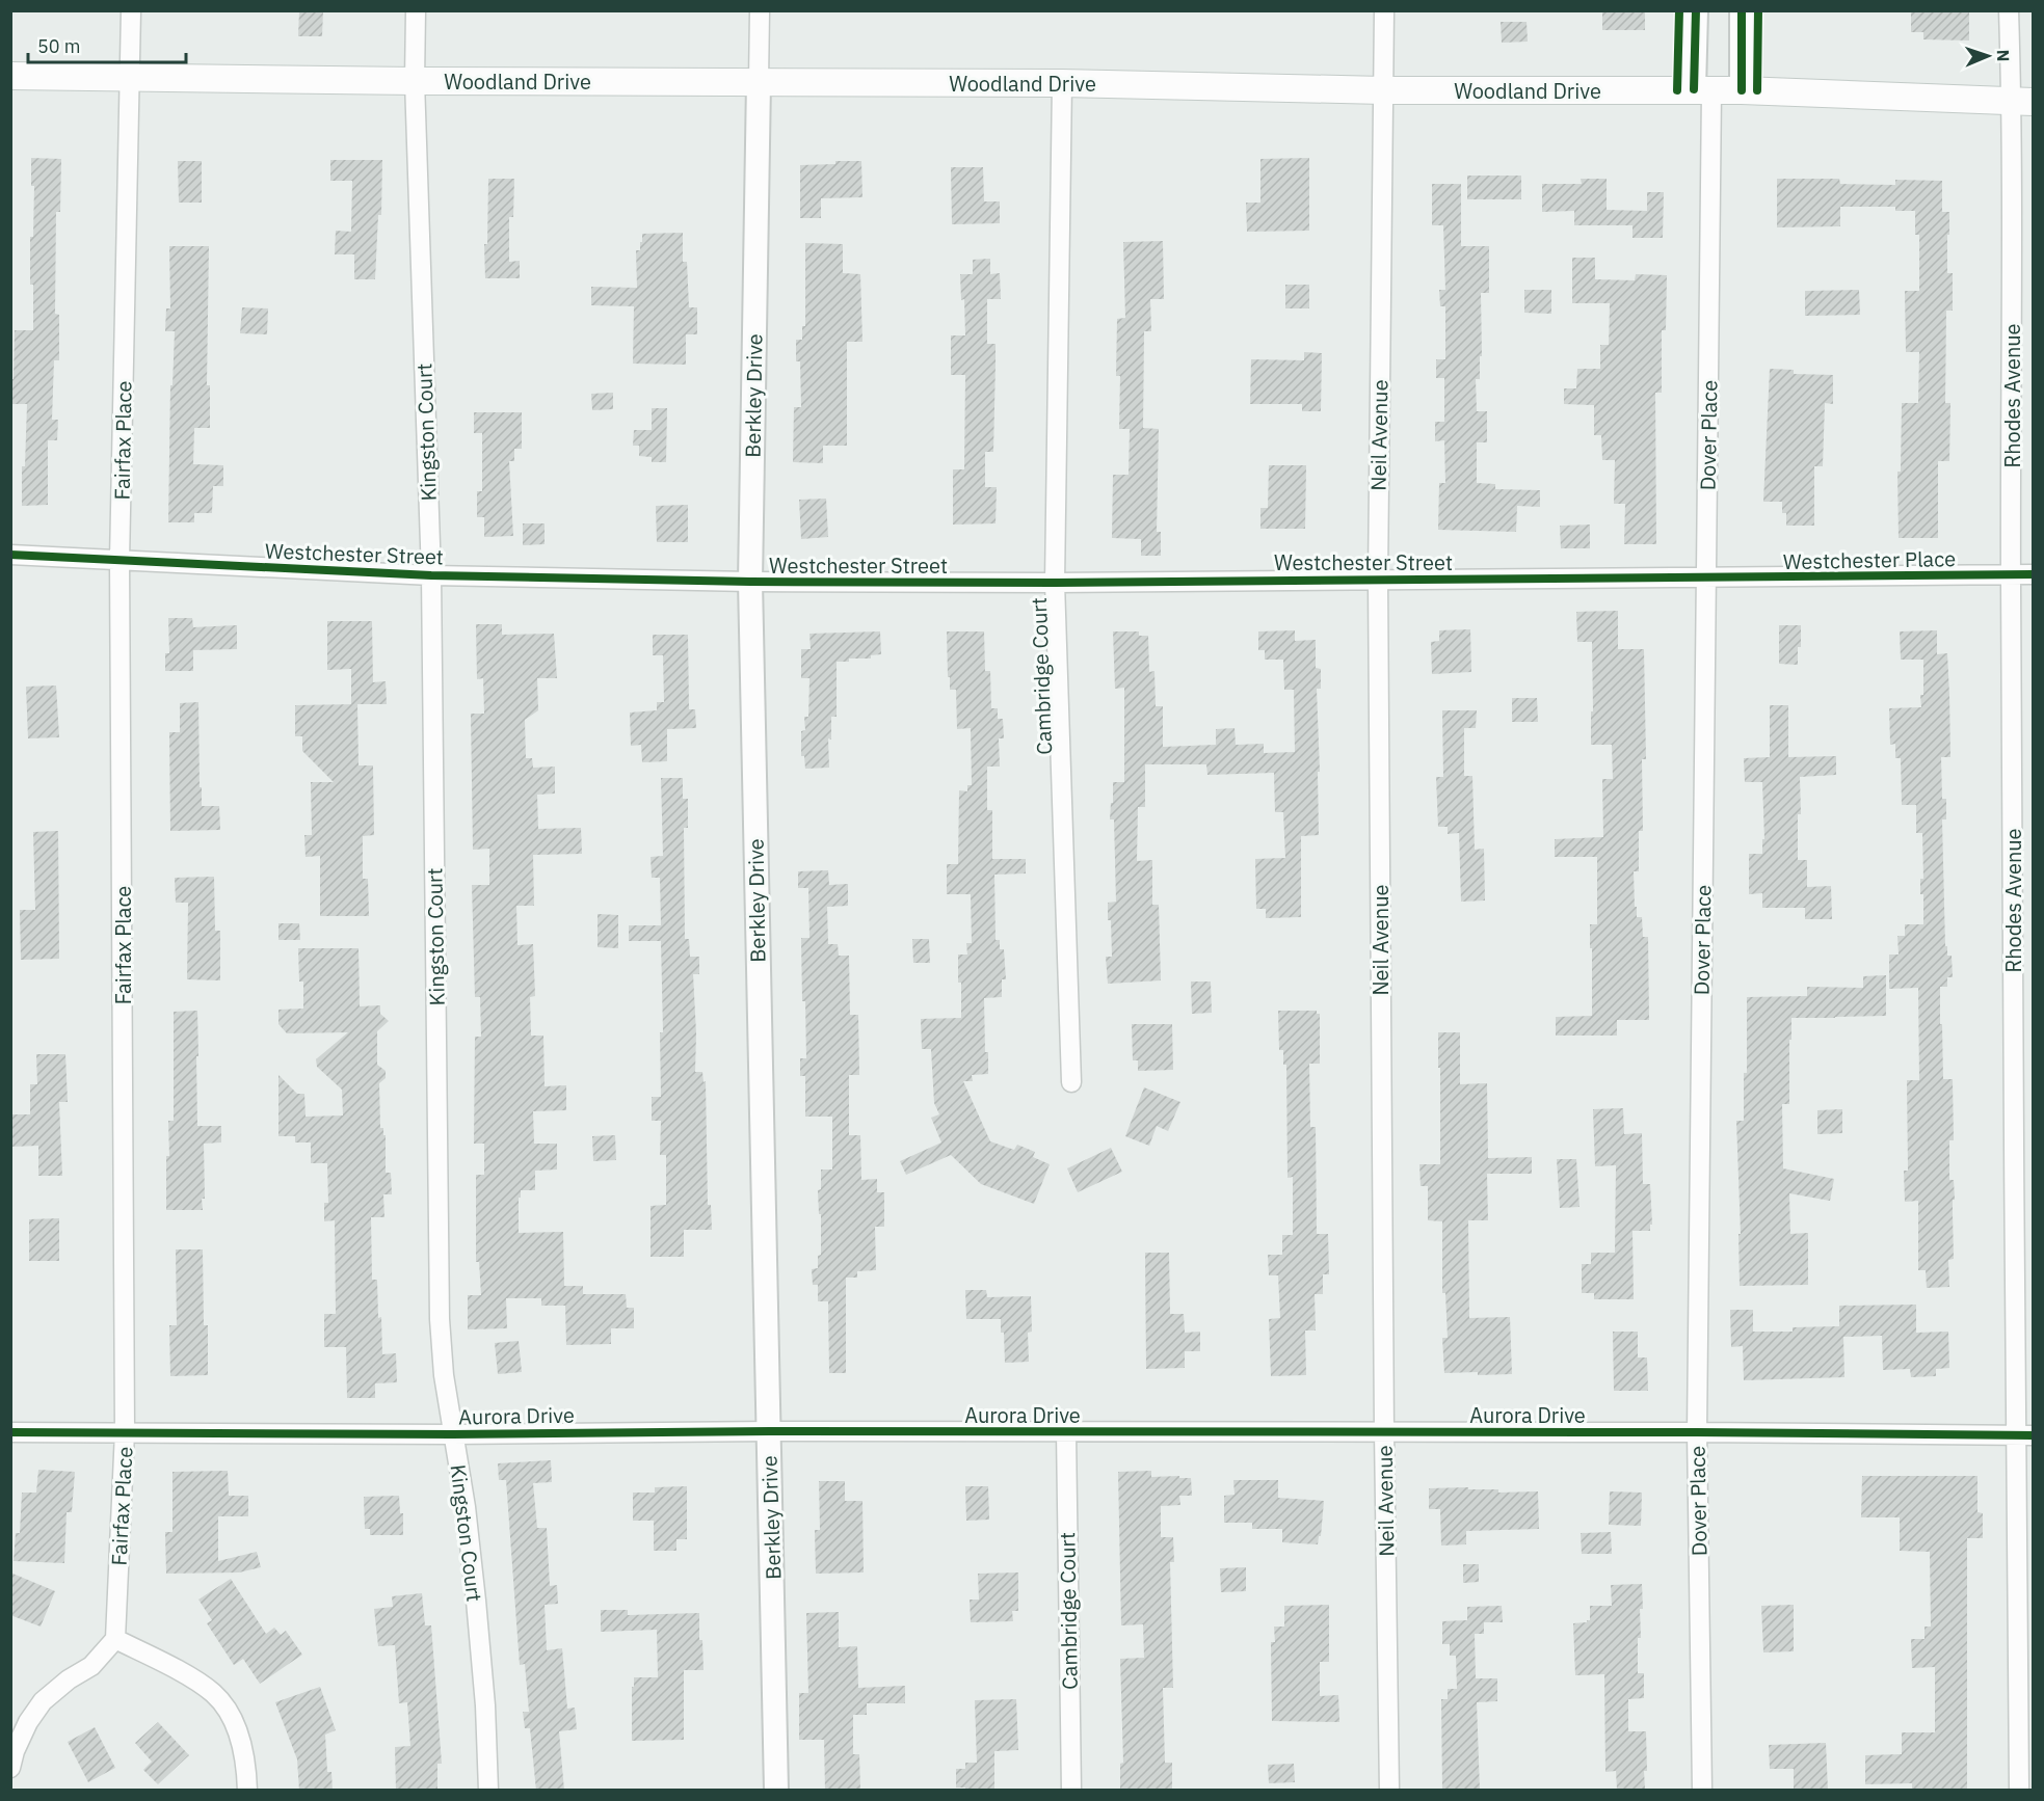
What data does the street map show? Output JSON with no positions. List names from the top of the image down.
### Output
{
  "streets": {
    "main road": ["Woodland Drive"],
    "street": [
      "Berkley Drive",
      "Rhodes Avenue",
      "Kingston Court",
      "Neil Avenue",
      "Dover Place",
      "Fairfax Place",
      "Westchester Street",
      "Westchester Place",
      "Cambridge Court",
      "Aurora Drive"
    ]
  },
  "crossings": [
    ["Woodland Drive", "Berkley Drive"],
    ["Woodland Drive", "Rhodes Avenue"],
    ["Woodland Drive", "Kingston Court"],
    ["Woodland Drive", "Neil Avenue"],
    ["Woodland Drive", "Dover Place"],
    ["Woodland Drive", "Fairfax Place"],
    ["Woodland Drive", "Cambridge Court"],
    ["Berkley Drive", "Westchester Street"],
    ["Berkley Drive", "Aurora Drive"],
    ["Rhodes Avenue", "Westchester Place"],
    ["Rhodes Avenue", "Aurora Drive"],
    ["Kingston Court", "Westchester Street"],
    ["Kingston Court", "Aurora Drive"],
    ["Neil Avenue", "Westchester Street"],
    ["Neil Avenue", "Aurora Drive"],
    ["Dover Place", "Westchester Street"],
    ["Dover Place", "Westchester Place"],
    ["Dover Place", "Aurora Drive"],
    ["Fairfax Place", "Westchester Street"],
    ["Fairfax Place", "Aurora Drive"],
    ["Westchester Street", "Westchester Place"],
    ["Westchester Street", "Cambridge Court"],
    ["Cambridge Court", "Aurora Drive"]
  ],
  "scale_bar": "50 m",
  "north": "right"
}
